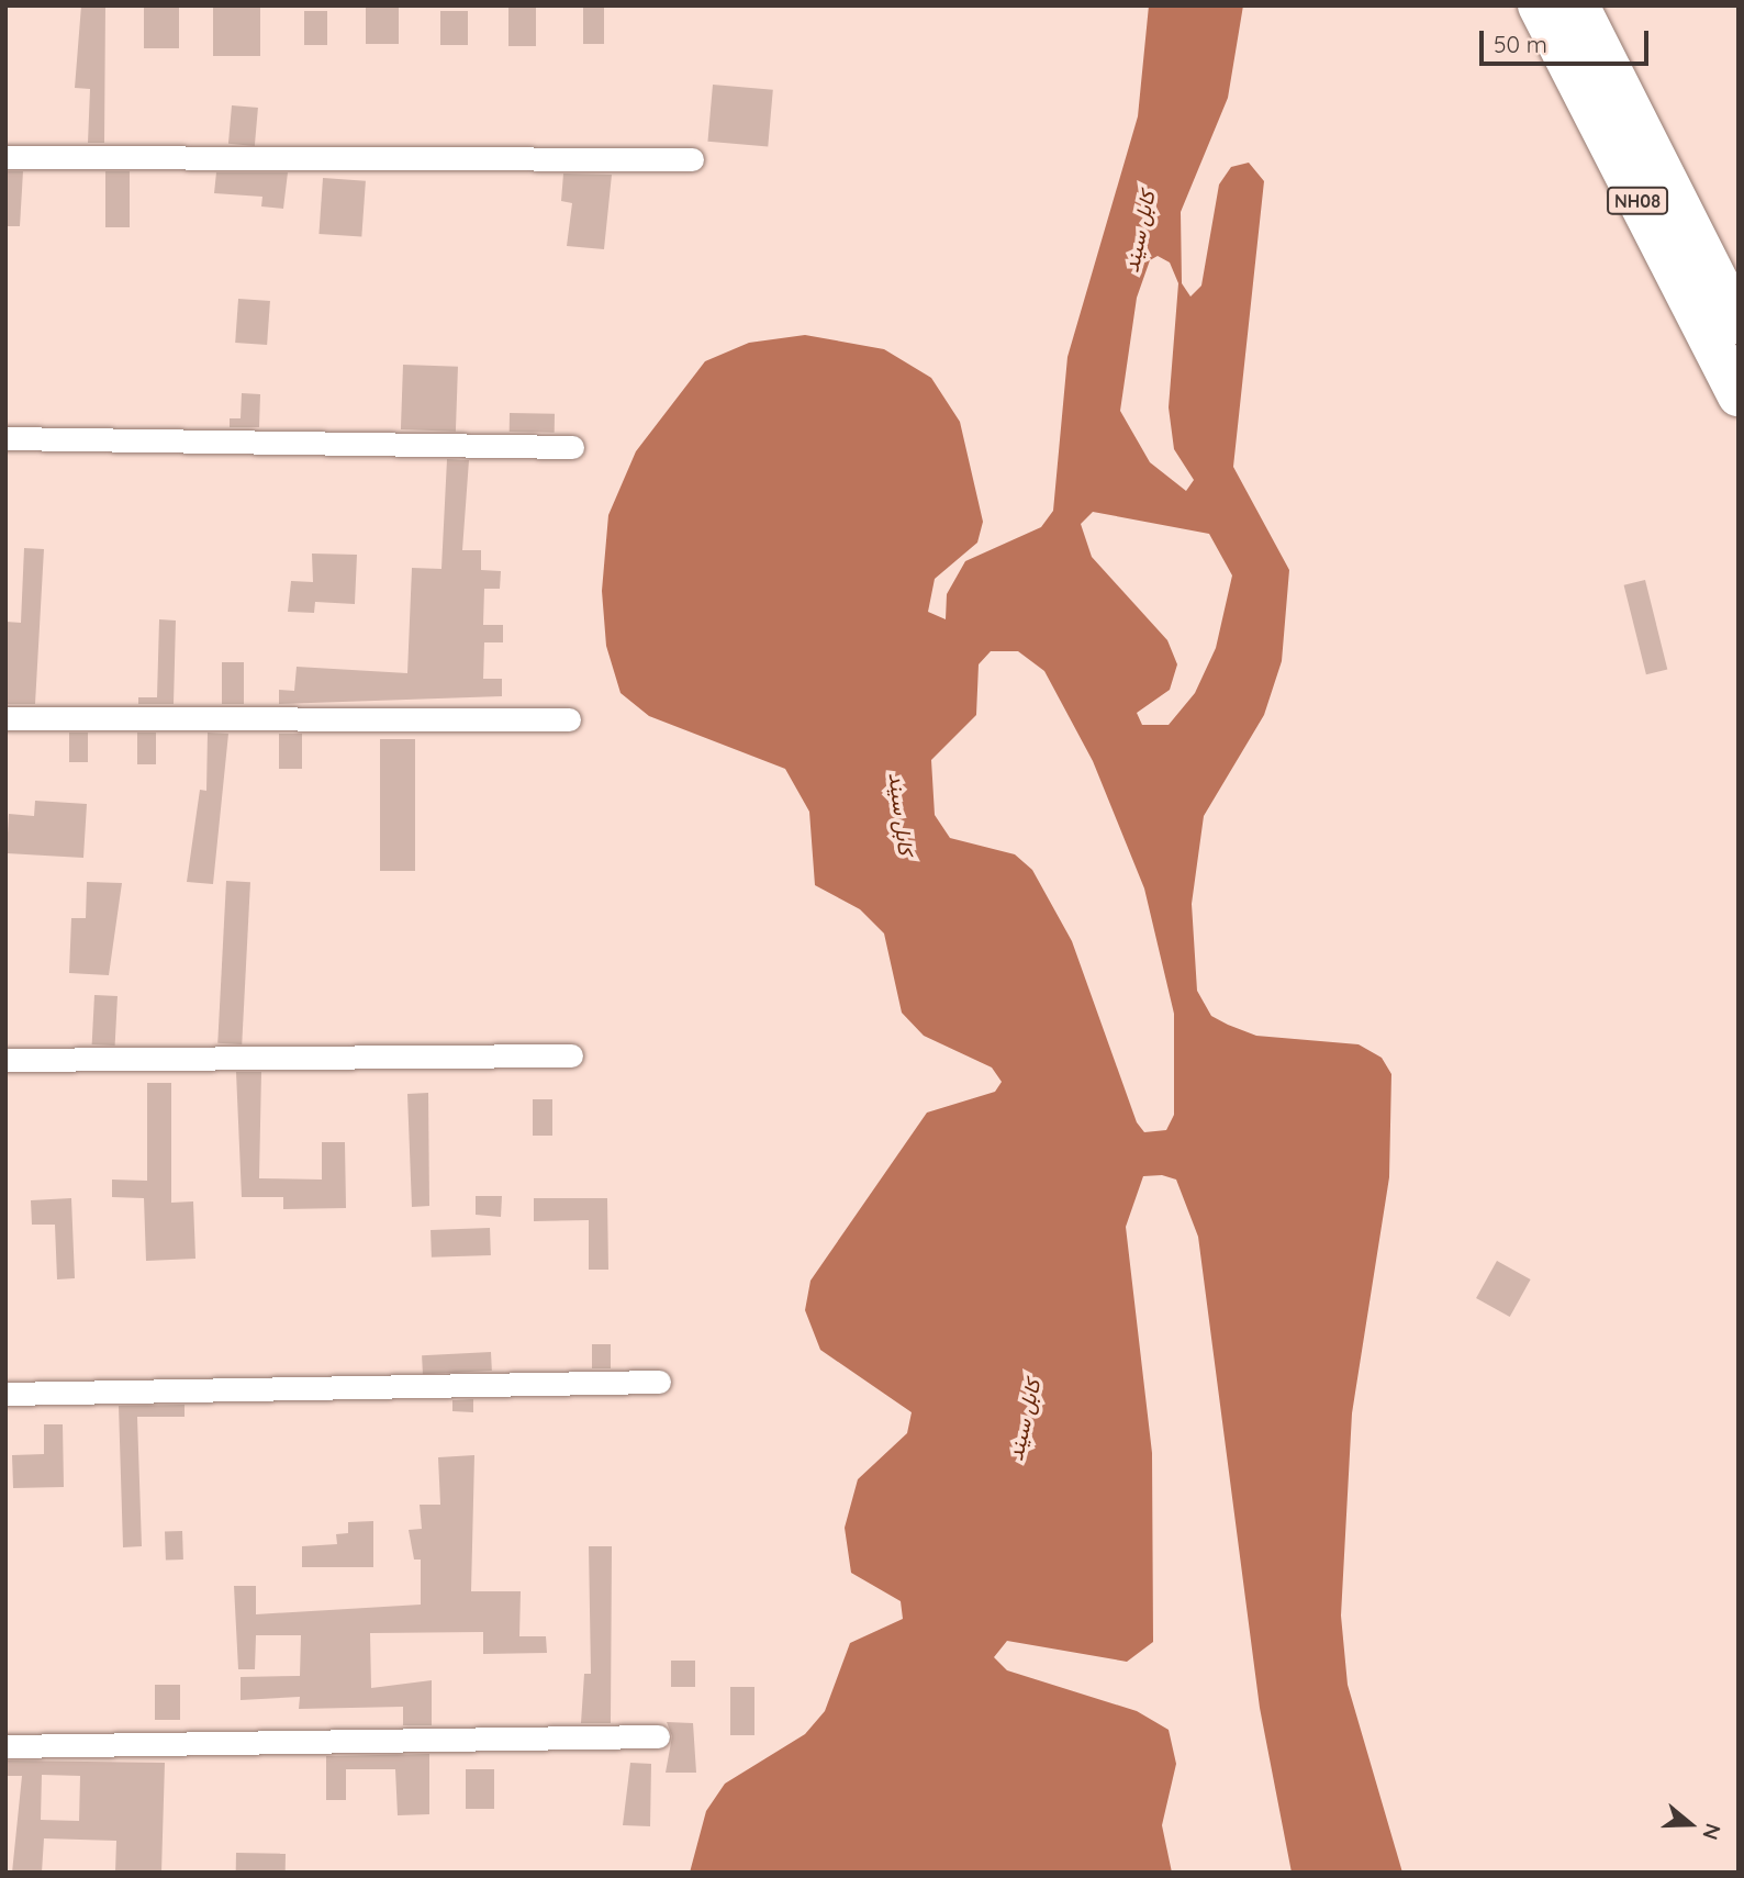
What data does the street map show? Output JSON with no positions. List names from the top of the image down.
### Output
{
  "streets": {
    "highway": ["NH08"]
  },
  "water": ["کابل سيند"],
  "scale_bar": "50 m",
  "north": "right"
}
